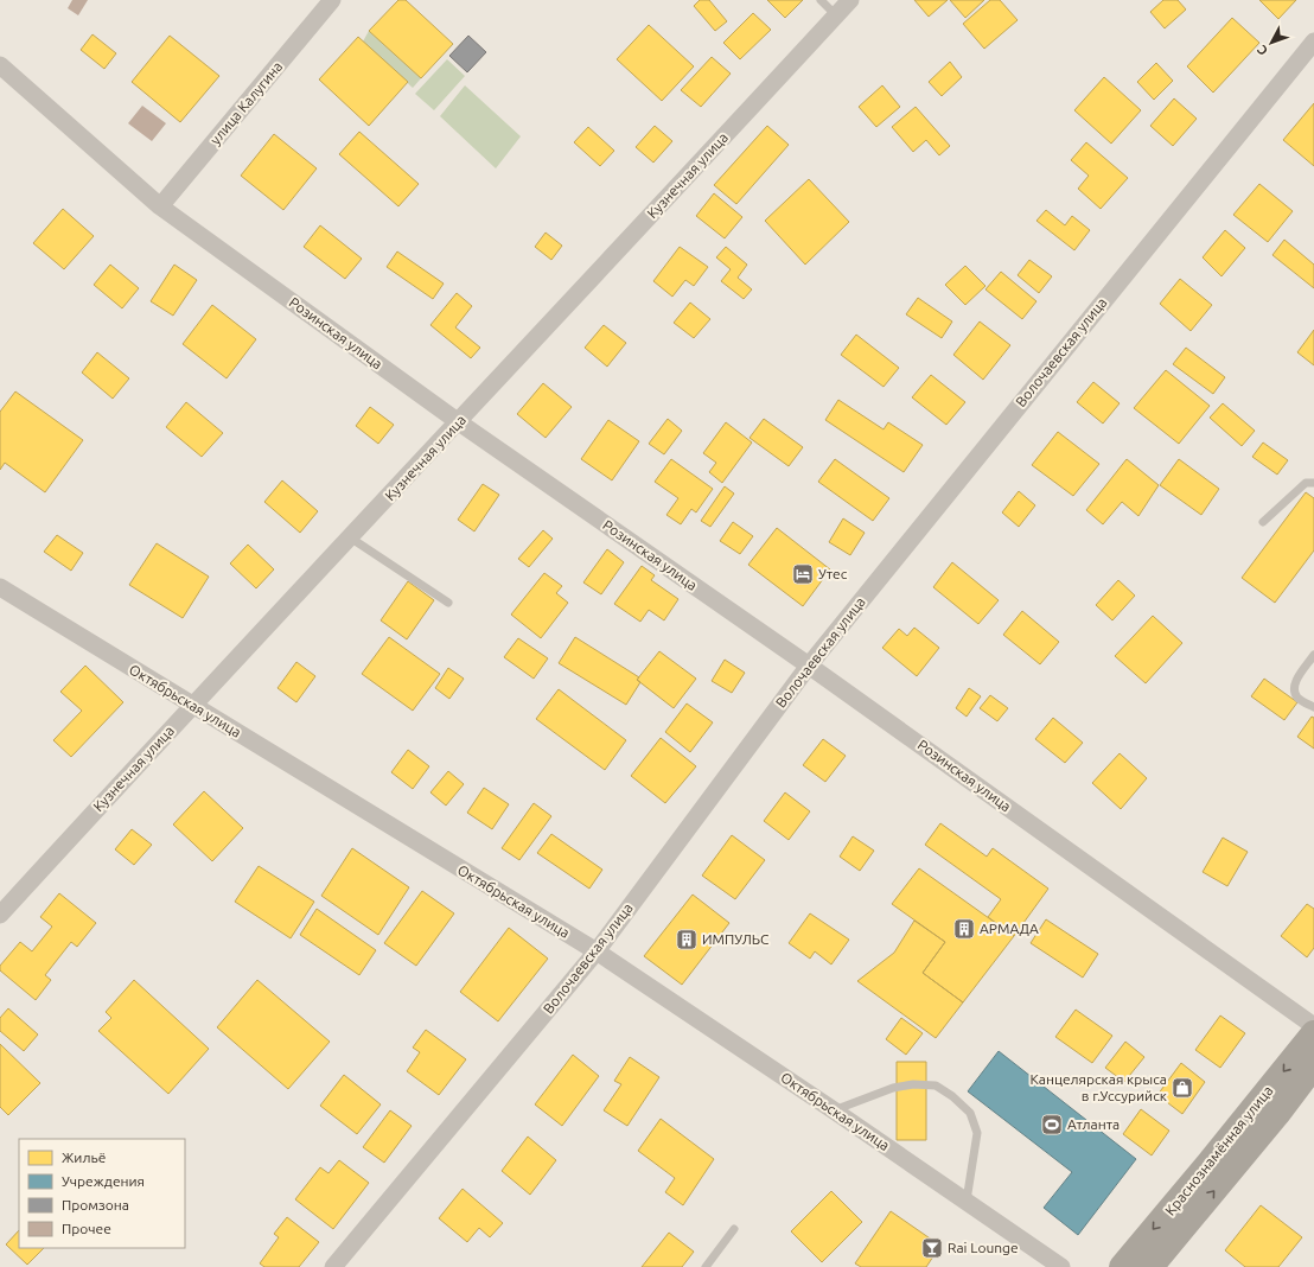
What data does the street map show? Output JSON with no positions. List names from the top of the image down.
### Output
{
  "streets": {
    "highway": ["Краснознамённая улица"],
    "street": [
      "улица Калугина",
      "Кузнечная улица",
      "Розинская улица",
      "Волочаевская улица",
      "Октябрьская улица"
    ]
  },
  "crossings": [
    ["улица Калугина", "Розинская улица"],
    ["Кузнечная улица", "Розинская улица"],
    ["Кузнечная улица", "Октябрьская улица"],
    ["Розинская улица", "Волочаевская улица"],
    ["Волочаевская улица", "Октябрьская улица"]
  ],
  "places": {
    "hotel": ["Утес"],
    "building": ["АРМАДА", "ИМПУЛЬС"],
    "shop": ["Канцелярская крыса в г.Уссурийск"],
    "sports": ["Атланта"],
    "bar": ["Rai Lounge"]
  },
  "legend": [
    "Жильё",
    "Учреждения",
    "Промзона",
    "Прочее"
  ],
  "north": "bottom left"
}
